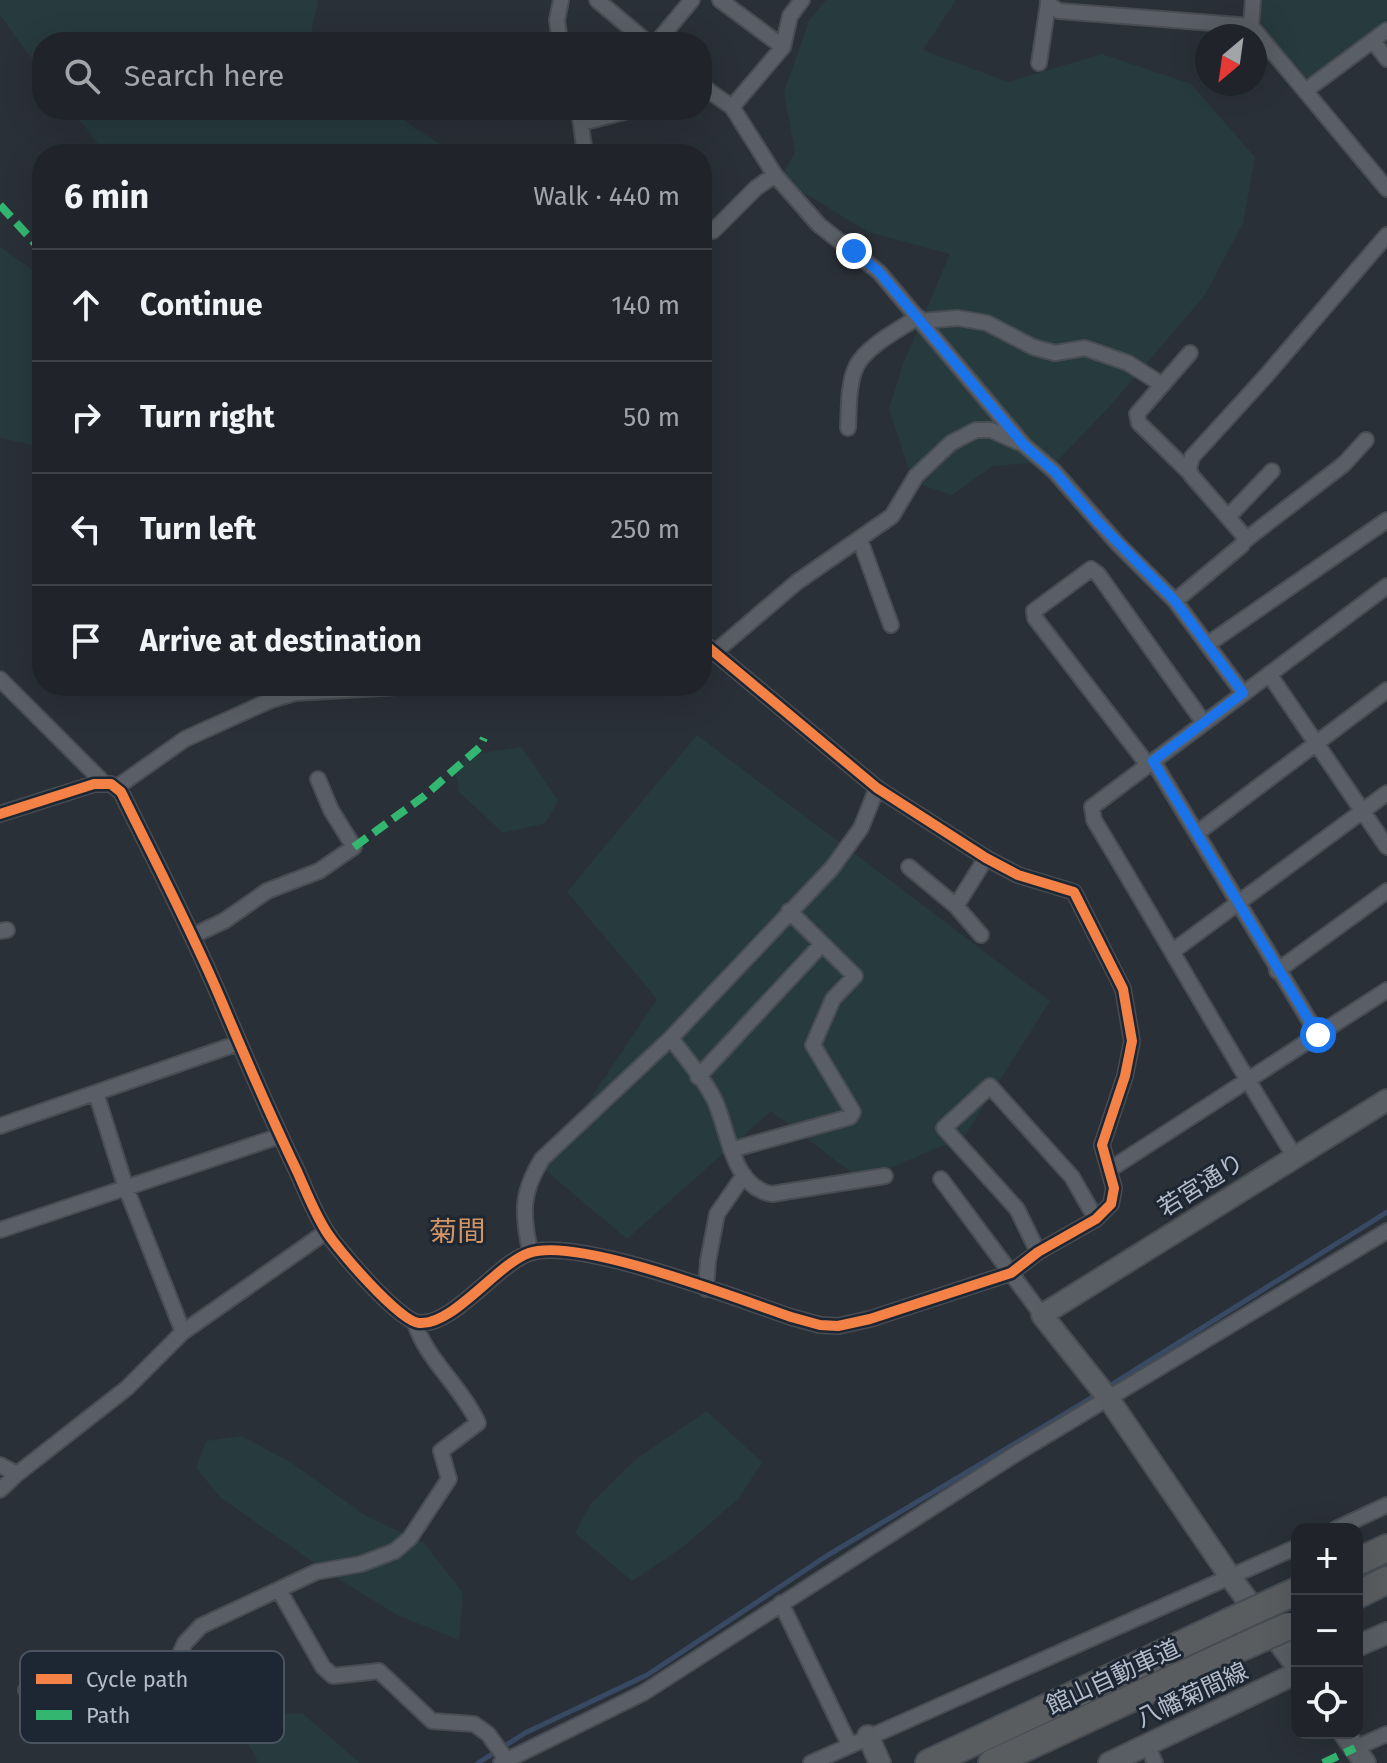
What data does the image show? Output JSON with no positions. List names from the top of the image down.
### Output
{
  "streets": {
    "highway": ["館山自動車道"],
    "street": ["若宮通り", "八幡菊間線"]
  },
  "districts": ["菊間"],
  "legend": ["Cycle path", "Path"],
  "north": "bottom left",
  "page": {
    "search": "Search here",
    "heading": ["6 min", "Walk · 440 m"],
    "list": [
      ["Continue", "140 m"],
      ["Turn right", "50 m"],
      ["Turn left", "250 m"],
      "Arrive at destination"
    ],
    "map_buttons": ["+", "−"]
  }
}
